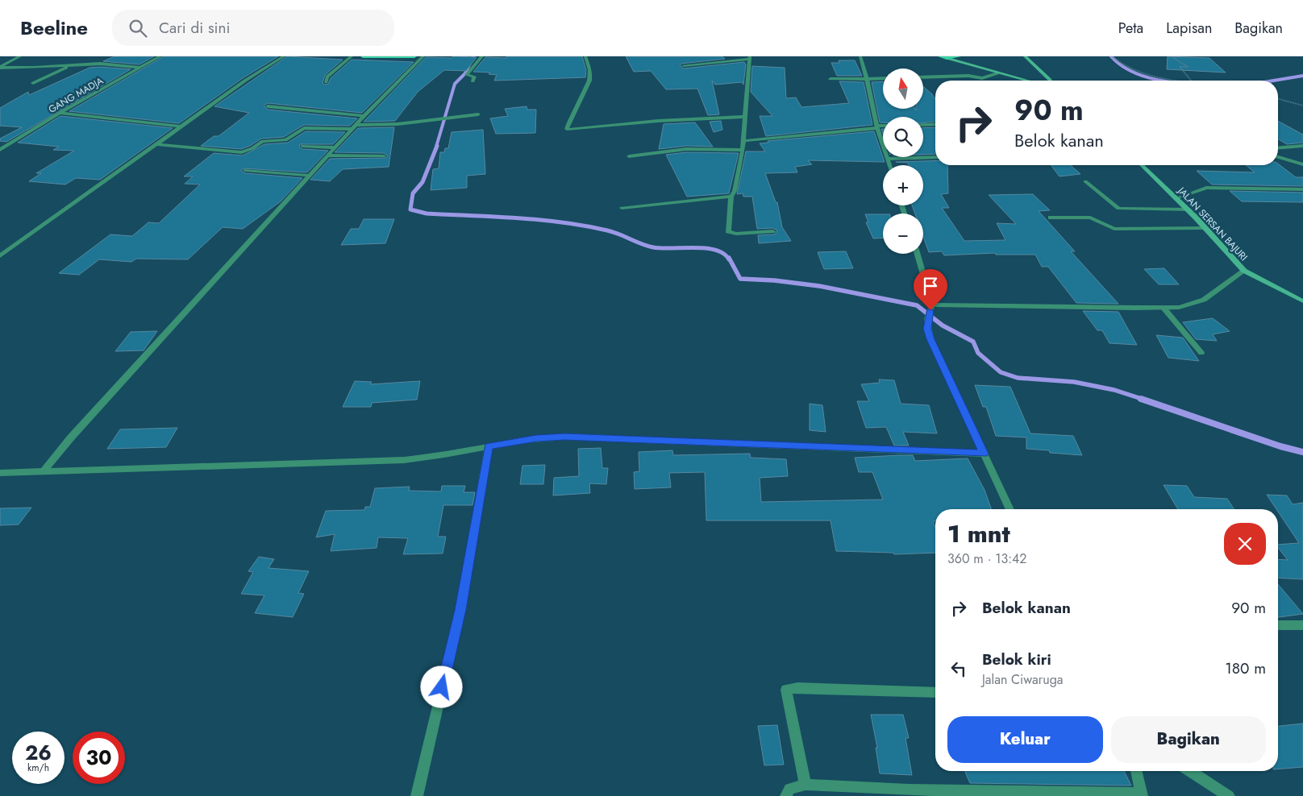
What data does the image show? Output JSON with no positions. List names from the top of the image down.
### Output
{
  "streets": {
    "main road": ["JALAN SERSAN BAJURI"],
    "street": ["GANG MADJA"]
  },
  "north": "top",
  "page": {
    "header": "Beeline",
    "search": "Cari di sini",
    "nav": ["Peta", "Lapisan", "Bagikan"],
    "map_buttons": ["+", "−"],
    "turn": ["90 m", "Belok kanan"],
    "heading": ["1 mnt", "360 m · 13:42"],
    "list": [
      {
        "name": "Belok kanan",
        "value": "90 m"
      },
      {
        "name": "Belok kiri",
        "note": "Jalan Ciwaruga",
        "value": "180 m"
      }
    ],
    "buttons": ["Keluar", "Bagikan"],
    "speed": "26 km/h",
    "limit": "30"
  }
}
